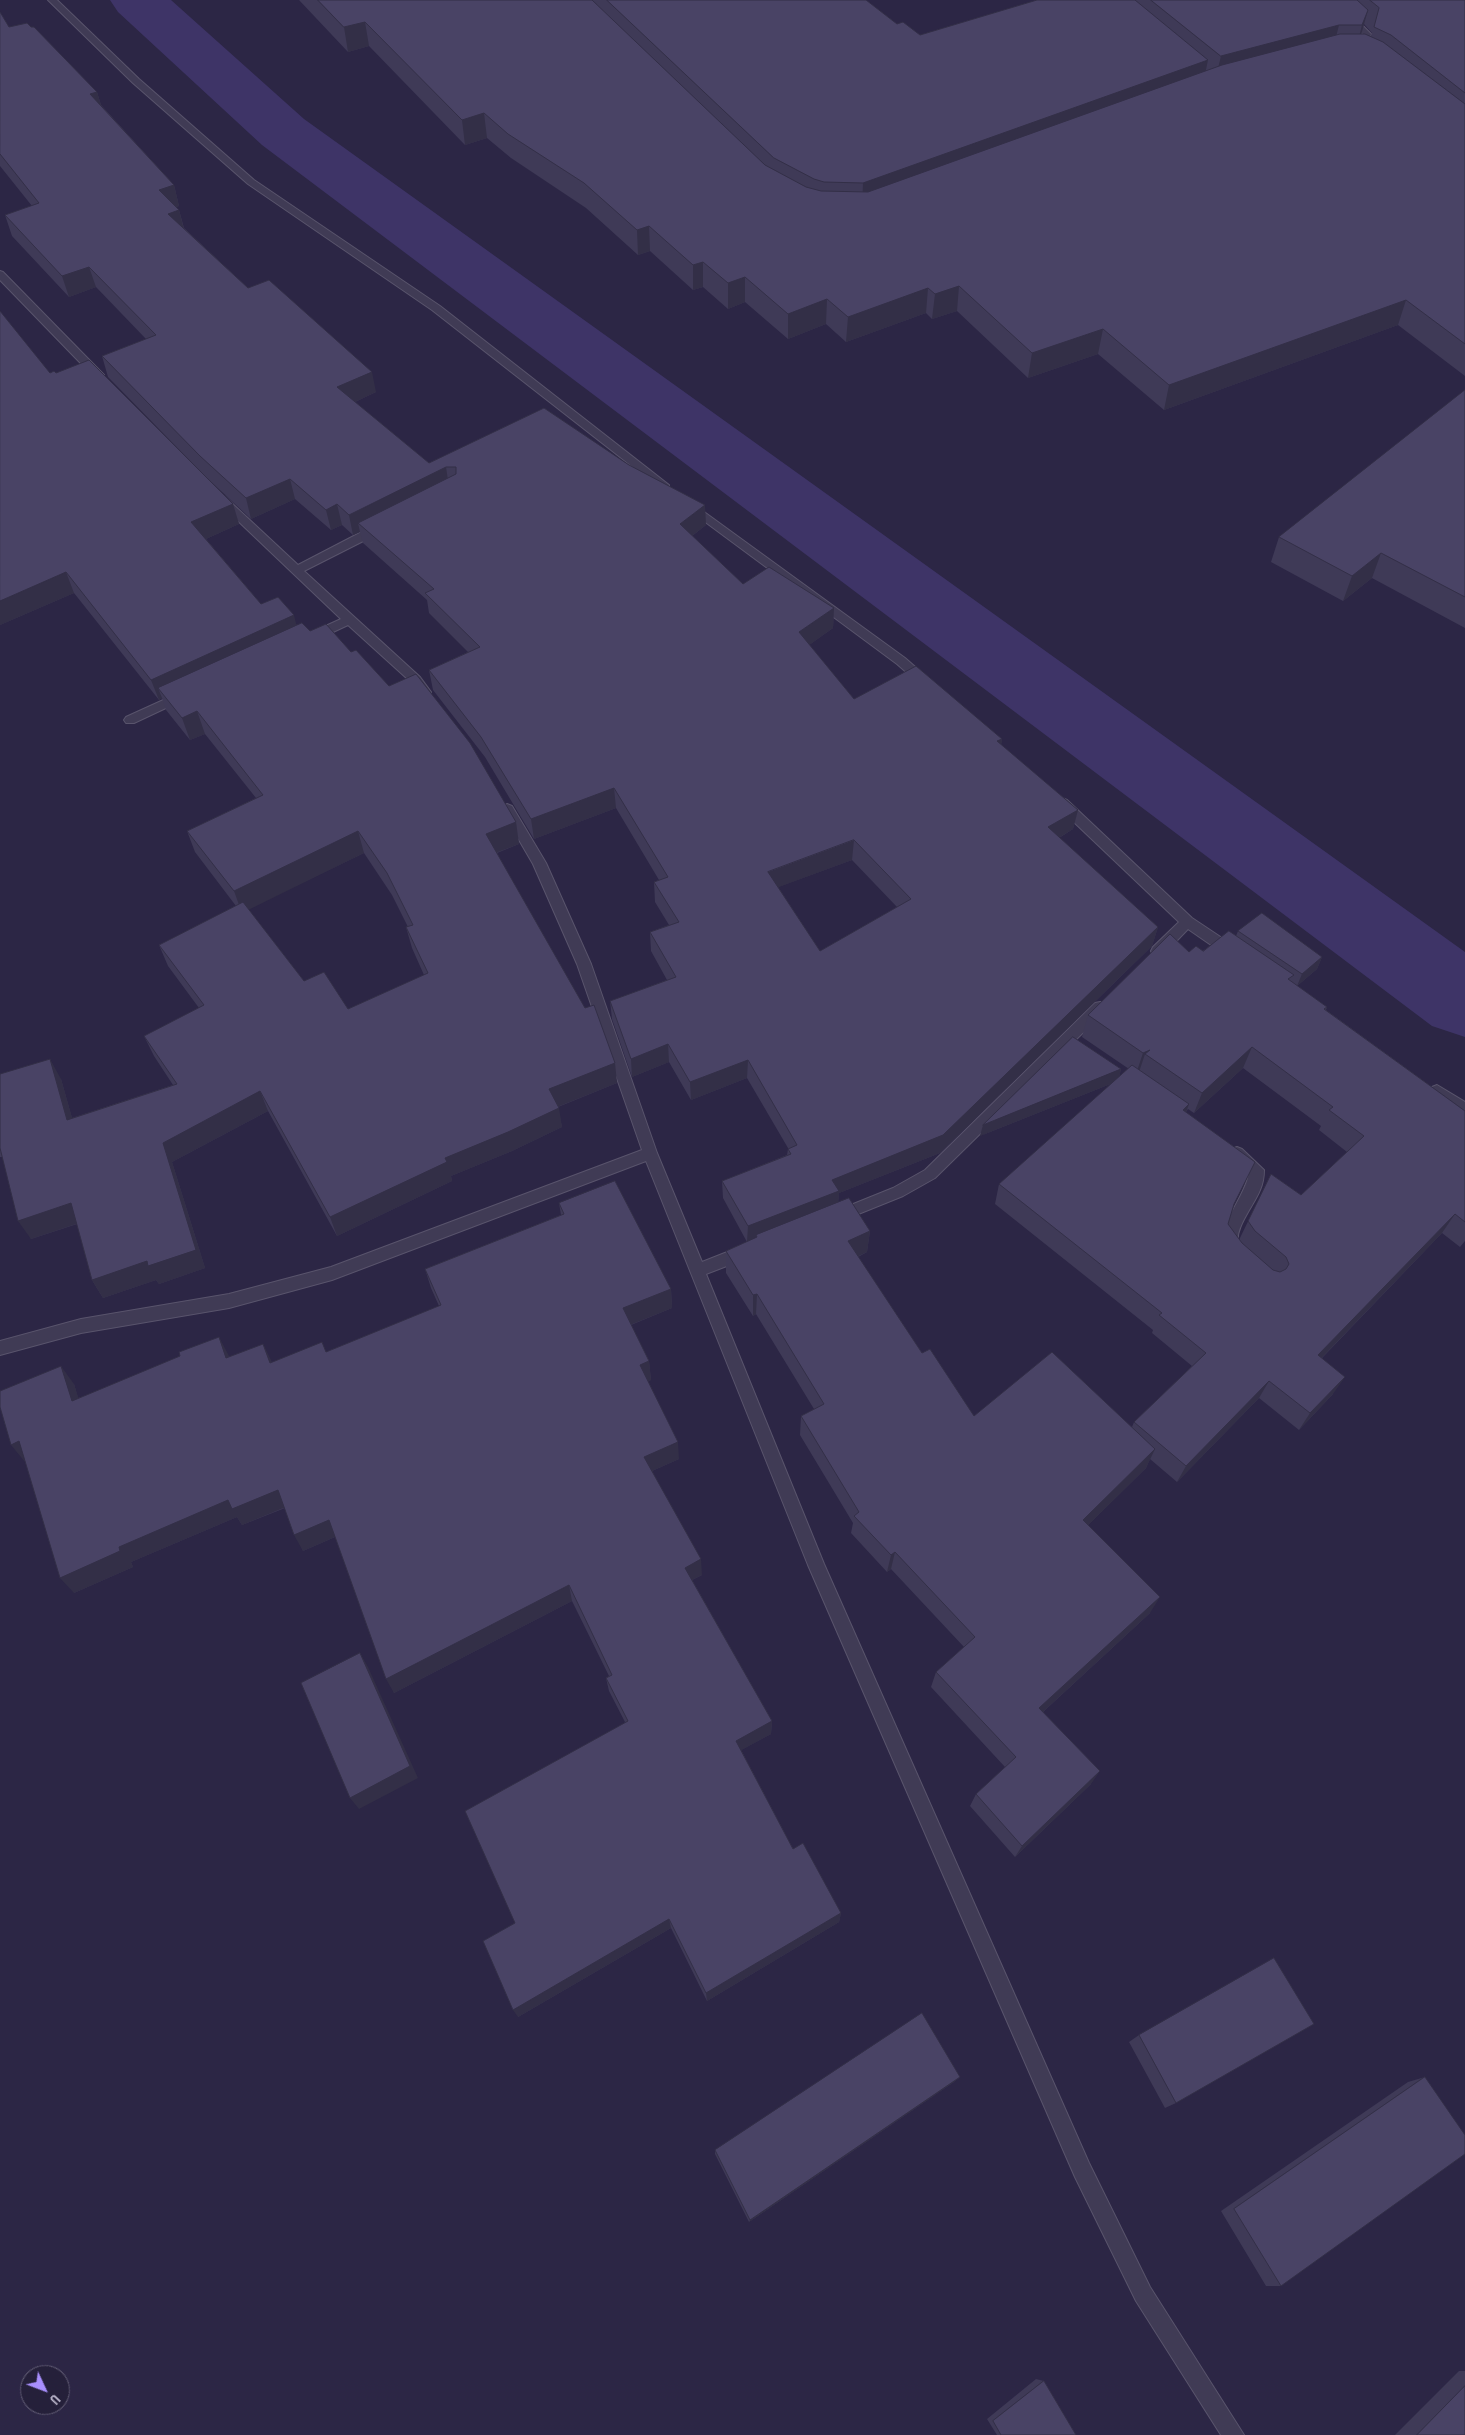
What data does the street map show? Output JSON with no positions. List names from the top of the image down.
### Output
{
  "north": "bottom right"
}
